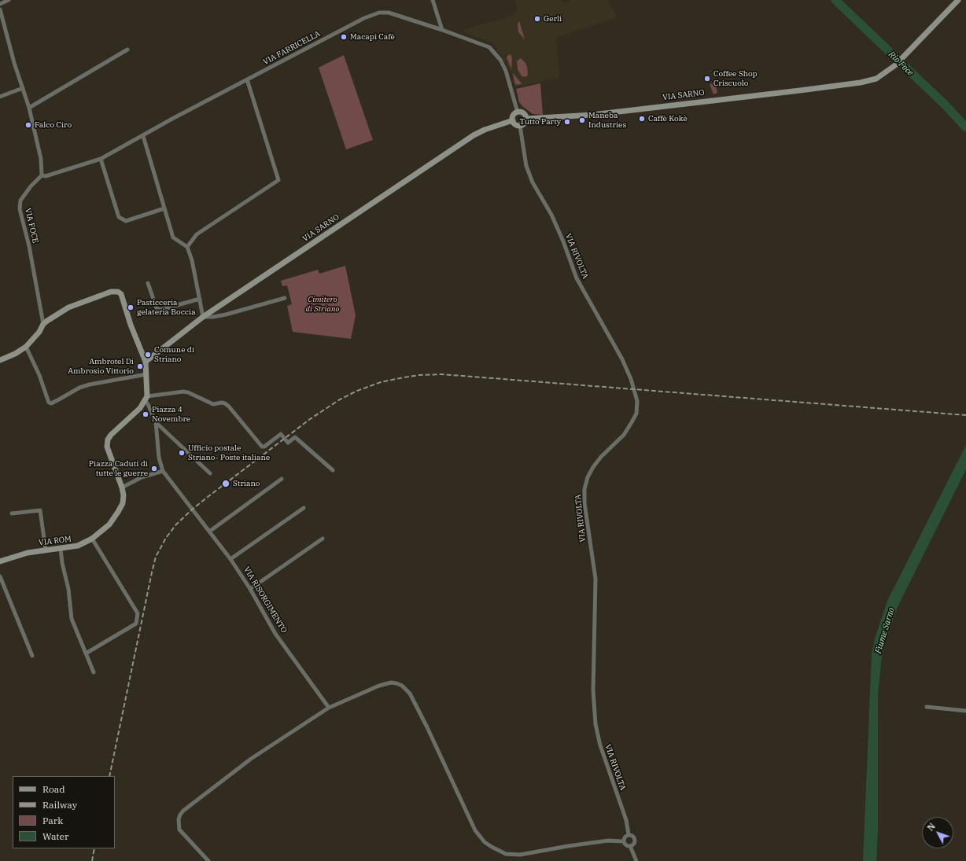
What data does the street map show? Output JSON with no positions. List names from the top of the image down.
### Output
{
  "streets": {
    "main road": ["VIA SARNO", "VIA ROM", "VIA RISORGIMENTO"],
    "street": ["VIA FARRICELLA", "VIA FOCE", "VIA RIVOLTA"]
  },
  "crossings": [
    ["VIA FARRICELLA", "VIA SARNO"],
    ["VIA FARRICELLA", "VIA FOCE"],
    ["VIA FARRICELLA", "VIA RIVOLTA"],
    ["VIA SARNO", "VIA RIVOLTA"],
    ["VIA SARNO", "VIA RISORGIMENTO"],
    ["VIA FOCE", "VIA RISORGIMENTO"],
    ["VIA ROM", "VIA RISORGIMENTO"]
  ],
  "water": ["Rio Foce", "Fiume Sarno"],
  "parks": ["Cimitero di Striano"],
  "places": [
    "Gerli",
    "Macapi Cafè",
    "Coffee Shop Criscuolo",
    "Caffè Kokè",
    "Maneba Industries",
    "Tutto Party",
    "Falco Ciro",
    "Pasticceria gelateria Boccia",
    "Comune di Striano",
    "Ambrotel Di Ambrosio Vittorio",
    "Piazza 4 Novembre",
    "Ufficio postale Striano- Poste italiane",
    "Piazza Caduti di tutte le guerre",
    "Striano"
  ],
  "legend": [
    "Road",
    "Railway",
    "Park",
    "Water"
  ],
  "north": "top left"
}
